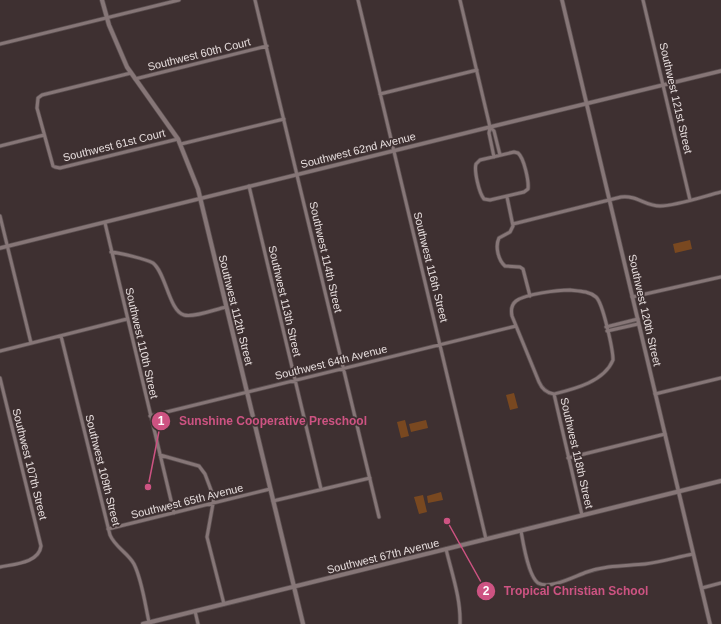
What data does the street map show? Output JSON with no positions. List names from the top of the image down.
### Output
{
  "streets": {
    "main road": ["Southwest 112th Street", "Southwest 67th Avenue"],
    "street": [
      "Southwest 60th Court",
      "Southwest 121st Street",
      "Southwest 61st Court",
      "Southwest 62nd Avenue",
      "Southwest 114th Street",
      "Southwest 116th Street",
      "Southwest 113th Street",
      "Southwest 120th Street",
      "Southwest 110th Street",
      "Southwest 64th Avenue",
      "Southwest 118th Street",
      "Southwest 107th Street",
      "Southwest 109th Street",
      "Southwest 65th Avenue"
    ]
  },
  "crossings": [
    ["Southwest 60th Court", "Southwest 114th Street"],
    ["Southwest 60th Court", "Southwest 112th Street"],
    ["Southwest 121st Street", "Southwest 62nd Avenue"],
    ["Southwest 61st Court", "Southwest 114th Street"],
    ["Southwest 61st Court", "Southwest 112th Street"],
    ["Southwest 62nd Avenue", "Southwest 114th Street"],
    ["Southwest 62nd Avenue", "Southwest 116th Street"],
    ["Southwest 62nd Avenue", "Southwest 113th Street"],
    ["Southwest 62nd Avenue", "Southwest 112th Street"],
    ["Southwest 62nd Avenue", "Southwest 120th Street"],
    ["Southwest 62nd Avenue", "Southwest 110th Street"],
    ["Southwest 114th Street", "Southwest 64th Avenue"],
    ["Southwest 116th Street", "Southwest 64th Avenue"],
    ["Southwest 116th Street", "Southwest 67th Avenue"],
    ["Southwest 113th Street", "Southwest 64th Avenue"],
    ["Southwest 112th Street", "Southwest 64th Avenue"],
    ["Southwest 112th Street", "Southwest 65th Avenue"],
    ["Southwest 112th Street", "Southwest 67th Avenue"],
    ["Southwest 120th Street", "Southwest 67th Avenue"],
    ["Southwest 110th Street", "Southwest 64th Avenue"],
    ["Southwest 110th Street", "Southwest 65th Avenue"],
    ["Southwest 64th Avenue", "Southwest 118th Street"],
    ["Southwest 118th Street", "Southwest 67th Avenue"],
    ["Southwest 109th Street", "Southwest 65th Avenue"],
    ["Southwest 109th Street", "Southwest 67th Avenue"]
  ],
  "places": ["Sunshine Cooperative Preschool", "Tropical Christian School"]
}
